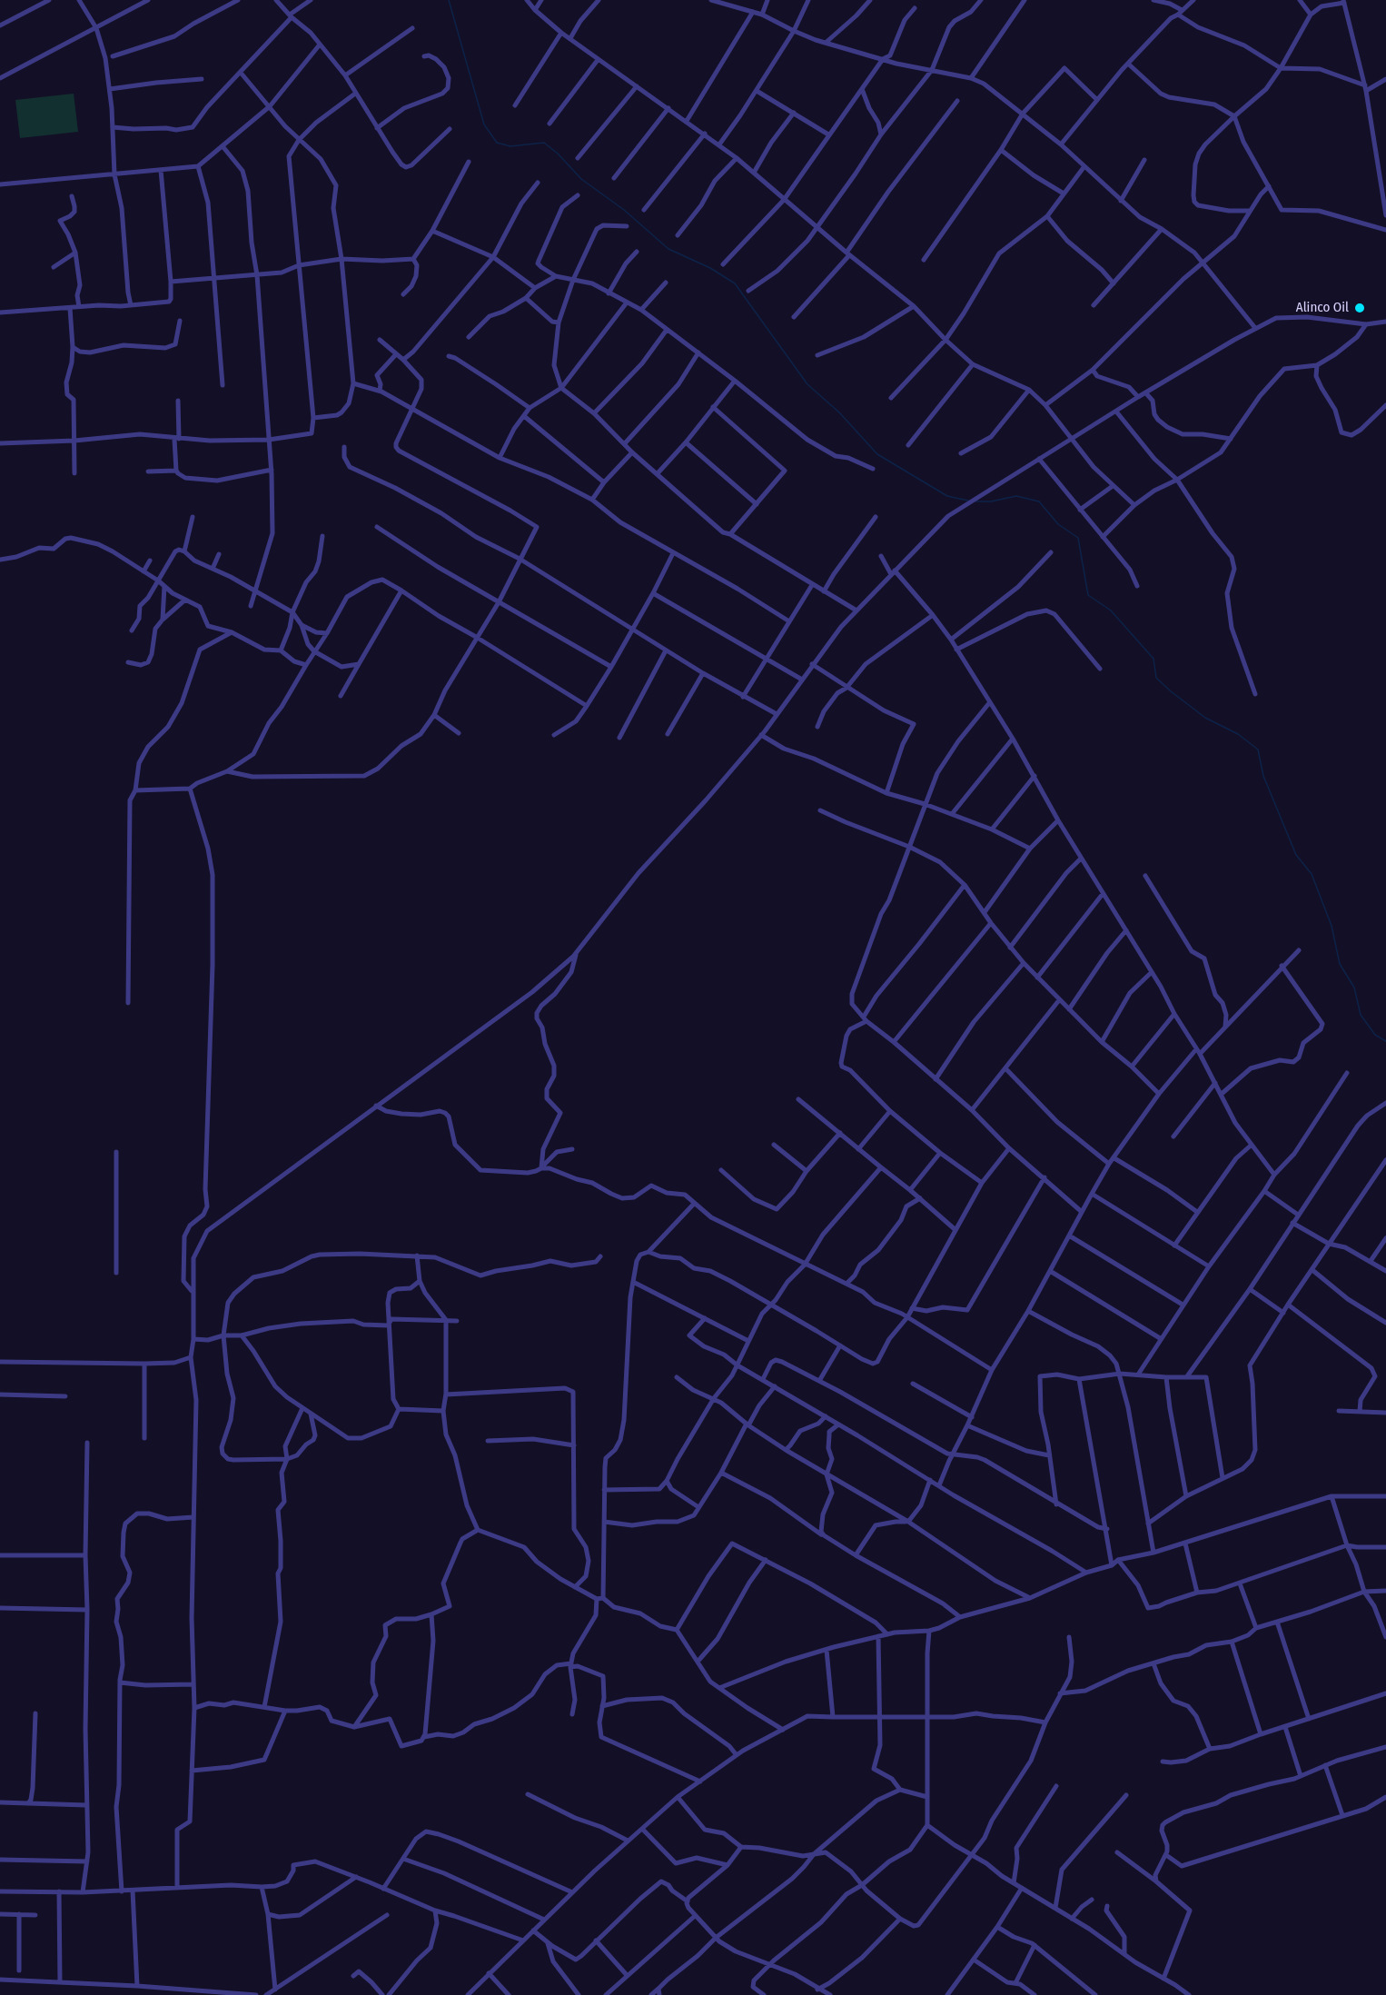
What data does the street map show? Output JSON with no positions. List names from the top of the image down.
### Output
{
  "places": ["Alinco Oil"]
}
